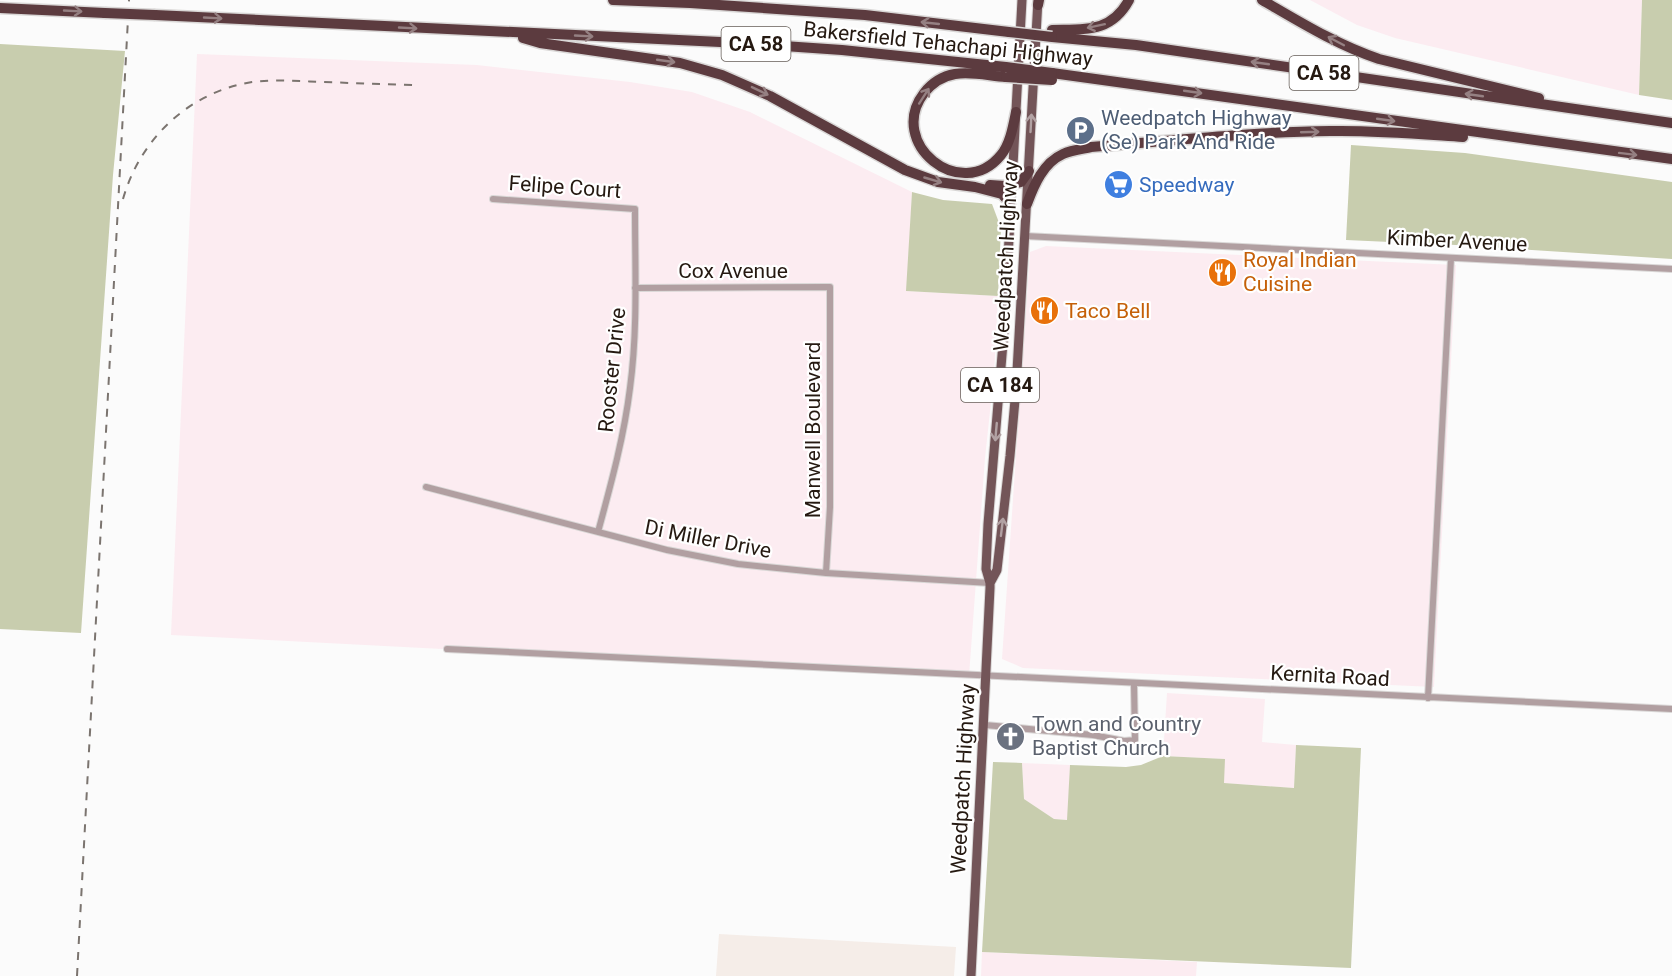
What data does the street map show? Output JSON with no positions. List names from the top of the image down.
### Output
{
  "streets": {
    "highway": ["CA 58", "Bakersfield Tehachapi Highway"],
    "main road": ["Weedpatch Highway", "CA 184"],
    "street": [
      "Felipe Court",
      "Kimber Avenue",
      "Cox Avenue",
      "Rooster Drive",
      "Manwell Boulevard",
      "Di Miller Drive",
      "Kernita Road"
    ]
  },
  "crossings": [
    ["Felipe Court", "Rooster Drive"],
    ["Kimber Avenue", "Weedpatch Highway"],
    ["Weedpatch Highway", "Di Miller Drive"],
    ["Weedpatch Highway", "Kernita Road"],
    ["Cox Avenue", "Rooster Drive"],
    ["Cox Avenue", "Manwell Boulevard"],
    ["Rooster Drive", "Di Miller Drive"],
    ["Manwell Boulevard", "Di Miller Drive"]
  ],
  "places": {
    "parking": ["Weedpatch Highway (Se) Park And Ride"],
    "supermarket": ["Speedway"],
    "restaurant": ["Royal Indian Cuisine", "Taco Bell"],
    "church": ["Town and Country Baptist Church"]
  }
}
